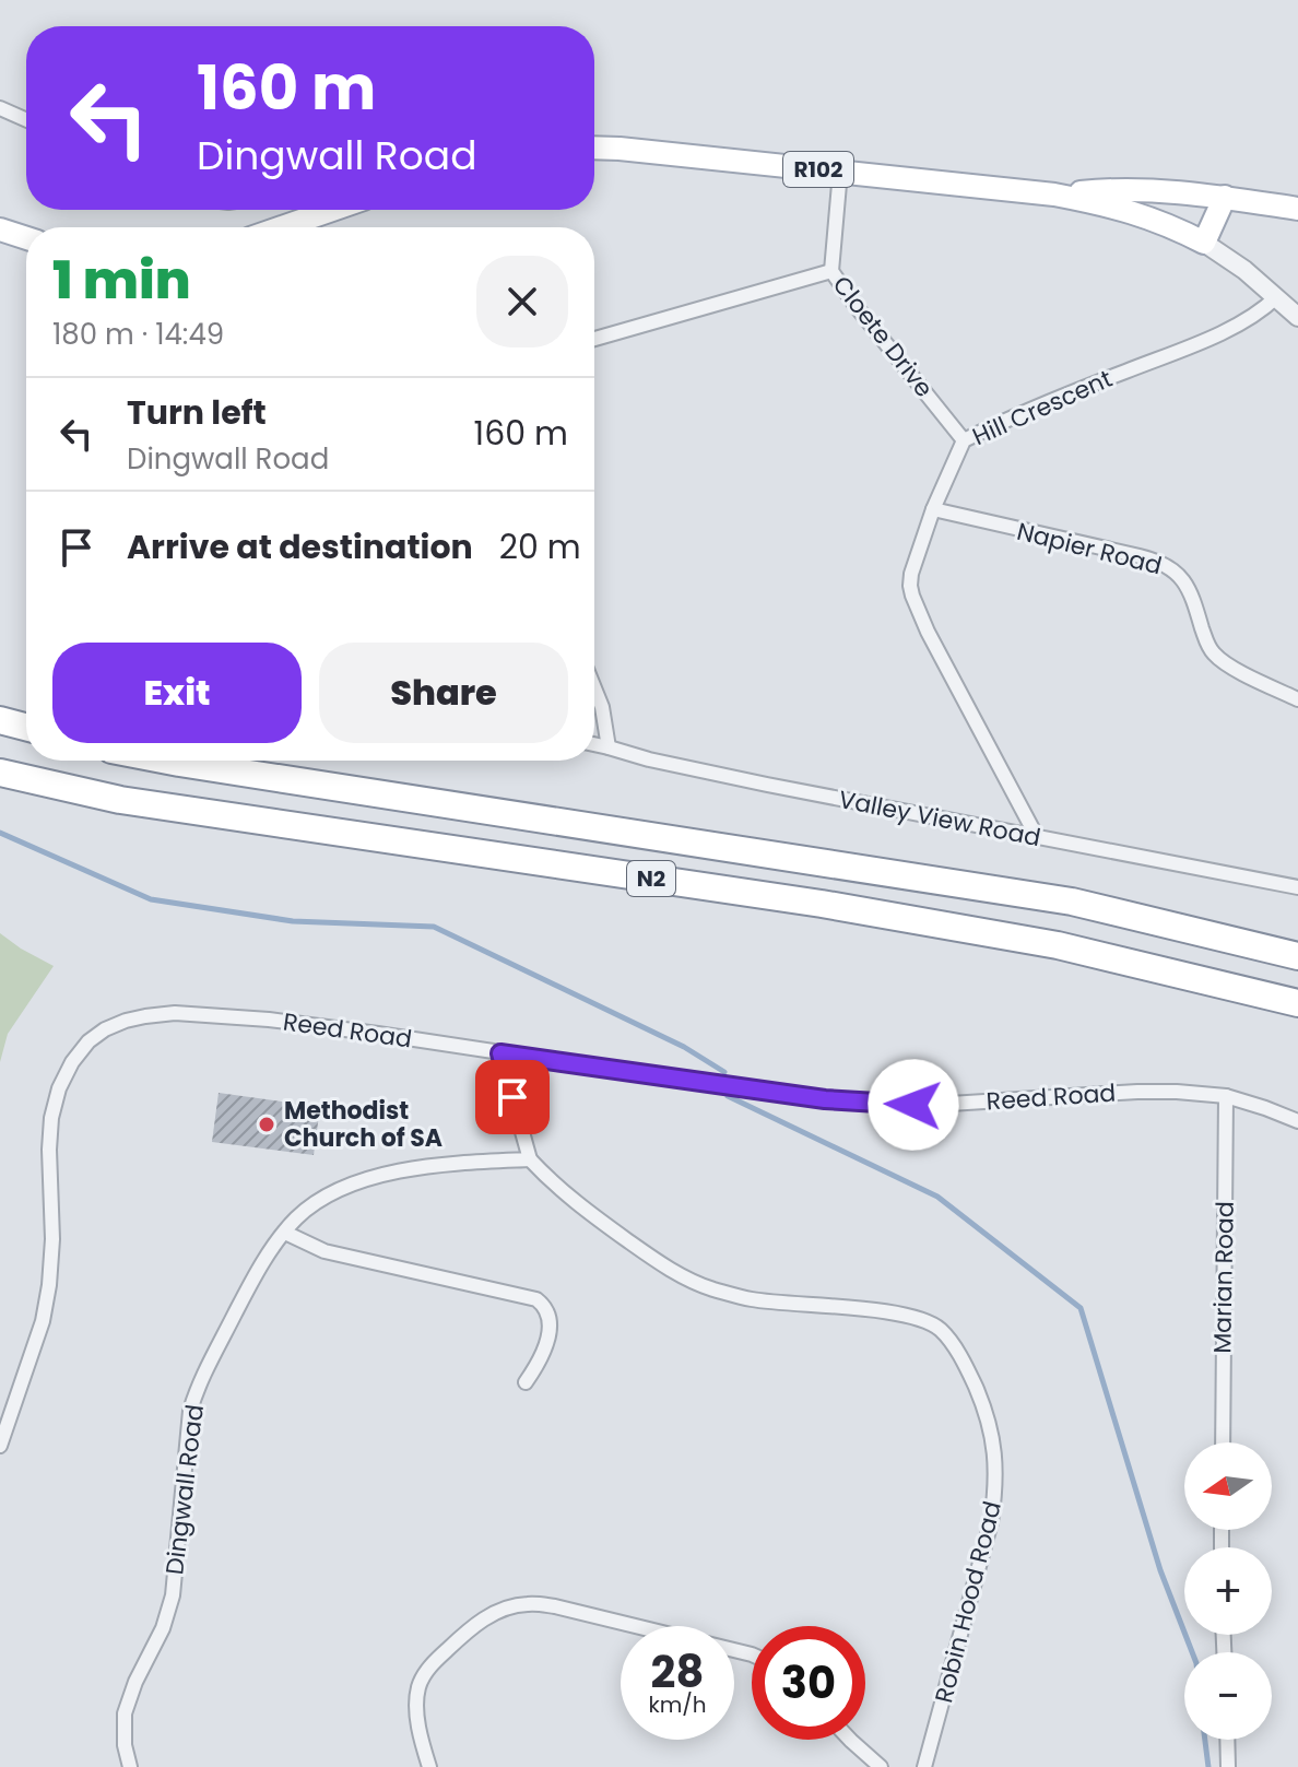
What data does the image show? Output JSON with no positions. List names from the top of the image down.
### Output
{
  "streets": {
    "highway": ["N2"],
    "main road": ["R102"],
    "street": [
      "Cloete Drive",
      "Hill Crescent",
      "Napier Road",
      "Valley View Road",
      "Reed Road",
      "Marian Road",
      "Dingwall Road",
      "Robin Hood Road"
    ]
  },
  "crossings": [
    ["R102", "Cloete Drive"],
    ["Cloete Drive", "Hill Crescent"],
    ["Hill Crescent", "Napier Road"],
    ["Hill Crescent", "Valley View Road"],
    ["Reed Road", "Marian Road"],
    ["Dingwall Road", "Robin Hood Road"]
  ],
  "places": ["Methodist Church of SA"],
  "north": "left",
  "page": {
    "turn": ["160 m", "Dingwall Road"],
    "heading": ["1 min", "180 m · 14:49"],
    "list": [
      {
        "name": "Turn left",
        "note": "Dingwall Road",
        "value": "160 m"
      },
      {
        "name": "Arrive at destination",
        "value": "20 m"
      }
    ],
    "buttons": ["Exit", "Share"],
    "map_buttons": ["+", "−"],
    "speed": "28 km/h",
    "limit": "30"
  }
}
